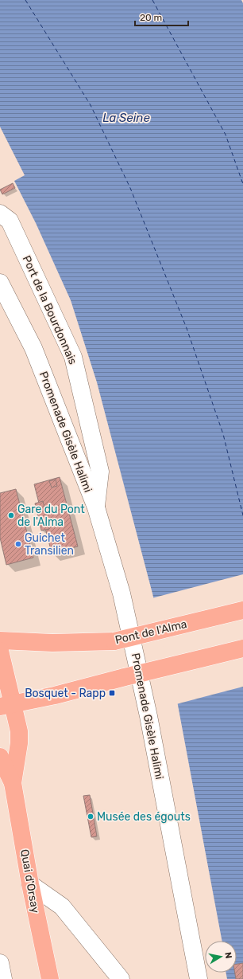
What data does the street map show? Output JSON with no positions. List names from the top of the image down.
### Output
{
  "streets": {
    "main road": ["Pont de l'Alma", "Quai d'Orsay"],
    "street": ["Port de la Bourdonnais", "Promenade Gisèle Halimi"]
  },
  "crossings": [
    ["Port de la Bourdonnais", "Promenade Gisèle Halimi"]
  ],
  "water": ["La Seine"],
  "places": {
    "other": ["Gare du Pont de l'Alma", "Guichet Transilien", "Musée des égouts"],
    "transit": ["Bosquet - Rapp"]
  },
  "scale_bar": "20 m",
  "north": "right"
}
